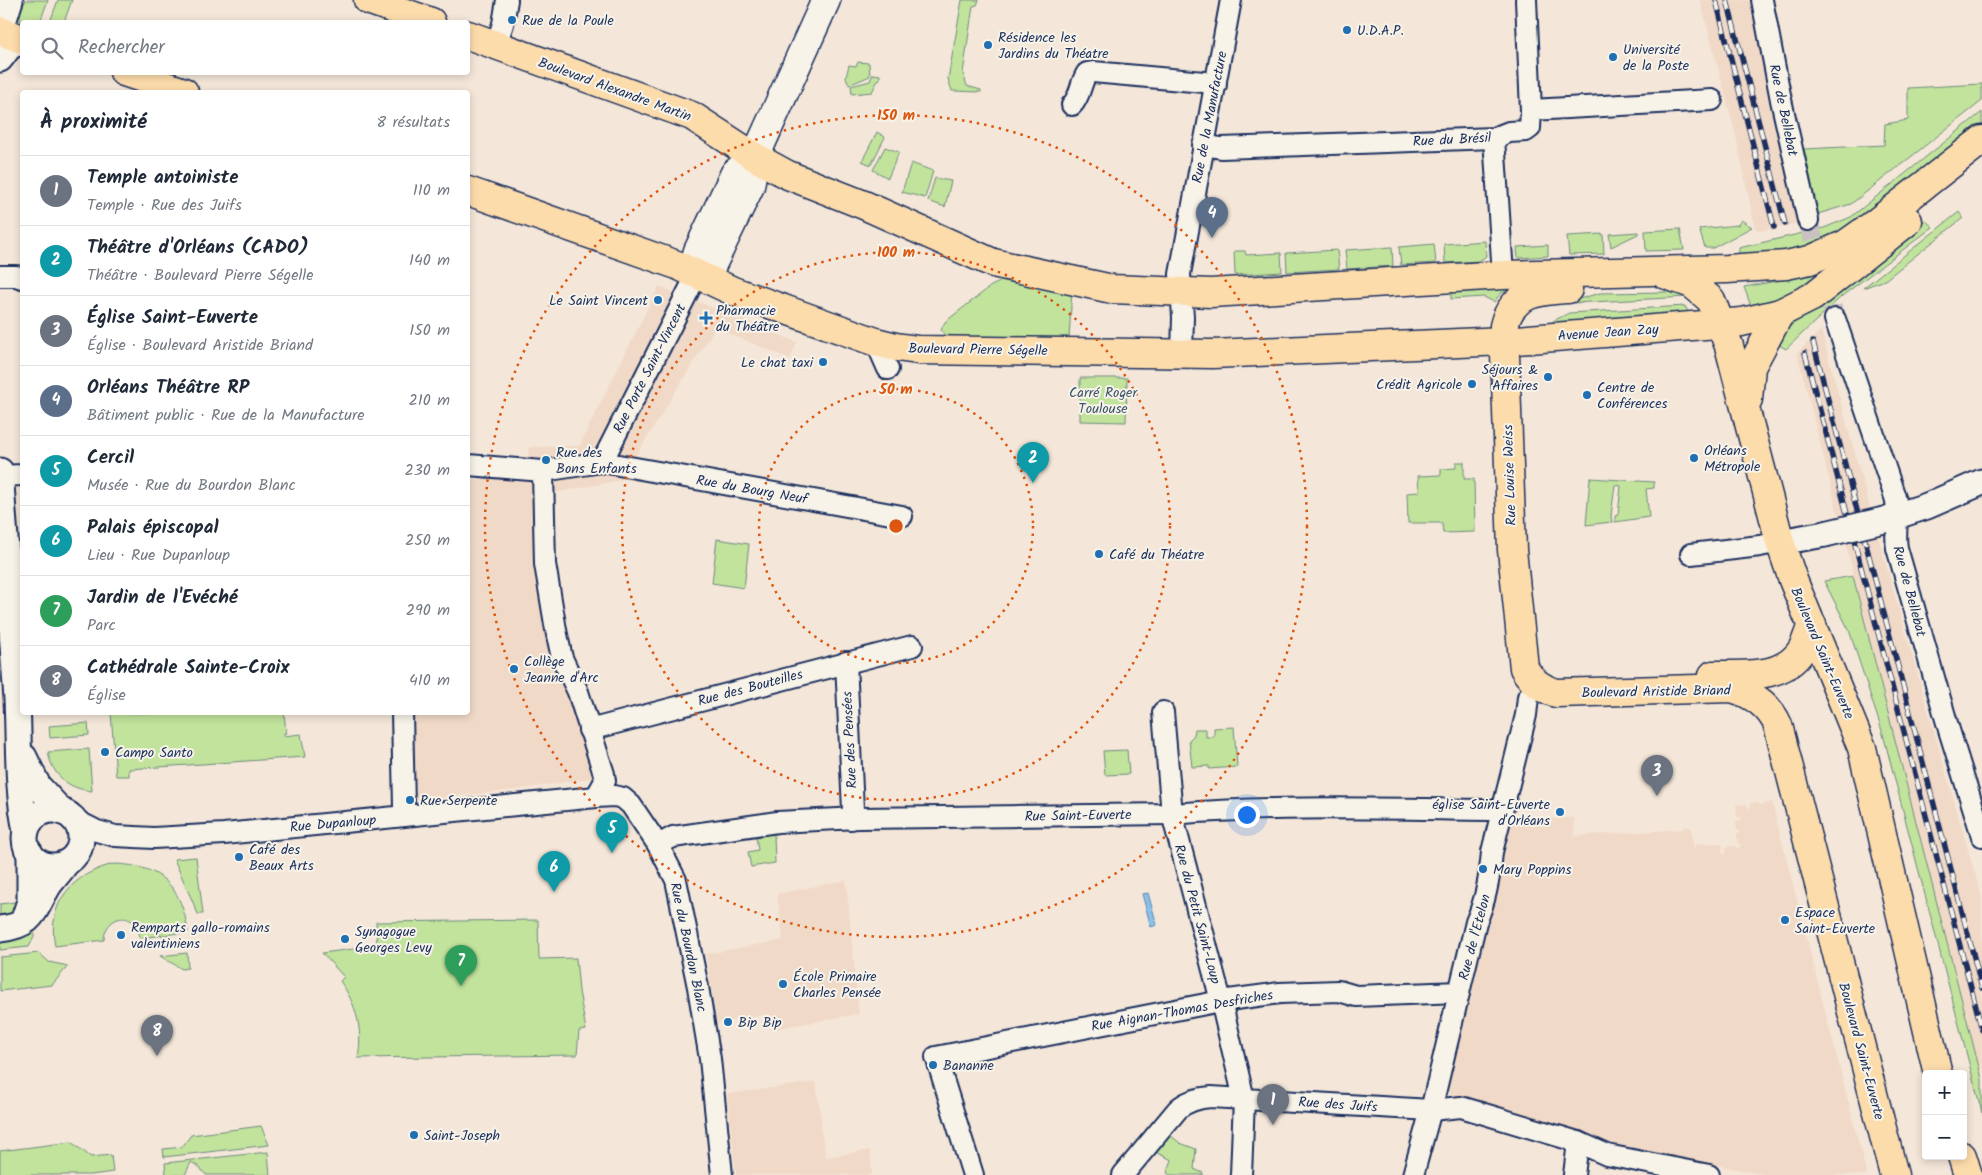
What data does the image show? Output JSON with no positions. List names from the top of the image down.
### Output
{
  "streets": {
    "main road": [
      "Boulevard Alexandre Martin",
      "Avenue Jean Zay",
      "Boulevard Pierre Ségelle",
      "Rue Louise Weiss",
      "Boulevard Saint-Euverte",
      "Boulevard Aristide Briand"
    ],
    "street": [
      "Rue de Bellebat",
      "Rue de la Manufacture",
      "Rue du Brésil",
      "Rue Porte Saint-Vincent",
      "Rue du Bourg Neuf",
      "Rue des Bouteilles",
      "Rue des Pensées",
      "Rue Saint-Euverte",
      "Rue Dupanloup",
      "Rue du Petit Saint-Loup",
      "Rue de l'Etelon",
      "Rue du Bourdon Blanc",
      "Rue Aignan-Thomas Desfriches",
      "Rue des Juifs"
    ]
  },
  "crossings": [
    ["Rue de la Manufacture", "Rue du Brésil"],
    ["Avenue Jean Zay", "Boulevard Pierre Ségelle"],
    ["Avenue Jean Zay", "Rue Louise Weiss"],
    ["Avenue Jean Zay", "Boulevard Saint-Euverte"],
    ["Boulevard Pierre Ségelle", "Rue Porte Saint-Vincent"],
    ["Rue Porte Saint-Vincent", "Rue du Bourg Neuf"],
    ["Rue Louise Weiss", "Boulevard Aristide Briand"],
    ["Rue Louise Weiss", "Rue de l'Etelon"],
    ["Boulevard Saint-Euverte", "Boulevard Aristide Briand"],
    ["Rue des Bouteilles", "Rue des Pensées"],
    ["Boulevard Aristide Briand", "Rue de l'Etelon"],
    ["Rue des Pensées", "Rue Saint-Euverte"],
    ["Rue Saint-Euverte", "Rue du Petit Saint-Loup"],
    ["Rue Saint-Euverte", "Rue de l'Etelon"],
    ["Rue Saint-Euverte", "Rue du Bourdon Blanc"],
    ["Rue Dupanloup", "Rue du Bourdon Blanc"],
    ["Rue du Petit Saint-Loup", "Rue Aignan-Thomas Desfriches"],
    ["Rue du Petit Saint-Loup", "Rue des Juifs"],
    ["Rue de l'Etelon", "Rue Aignan-Thomas Desfriches"],
    ["Rue de l'Etelon", "Rue des Juifs"]
  ],
  "parks": ["Carré Roger Toulouse"],
  "places": {
    "other": [
      "Rue de la Poule",
      "U.D.A.P.",
      "Résidence les Jardins du Théatre",
      "Université de la Poste",
      "Le Saint Vincent",
      "Le chat taxi",
      "Séjours & Affaires",
      "Crédit Agricole",
      "Centre de Conférences",
      "Orléans Métropole",
      "Rue des Bons Enfants",
      "Café du Théatre",
      "Collège Jeanne d'Arc",
      "Campo Santo",
      "Rue Serpente",
      "église Saint-Euverte d'Orléans",
      "Café des Beaux Arts",
      "Mary Poppins",
      "Espace Saint-Euverte",
      "Remparts gallo-romains valentiniens",
      "Synagogue Georges Levy",
      "École Primaire Charles Pensée",
      "Bip Bip",
      "Bananne",
      "Saint-Joseph"
    ],
    "health": ["Pharmacie du Théâtre"]
  },
  "page": {
    "search": "Rechercher",
    "heading": ["À proximité", "8 résultats"],
    "list": [
      {
        "mark": "1",
        "name": "Temple antoiniste",
        "note": "Temple · Rue des Juifs",
        "value": "110 m"
      },
      {
        "mark": "2",
        "name": "Théâtre d'Orléans (CADO)",
        "note": "Théâtre · Boulevard Pierre Ségelle",
        "value": "140 m"
      },
      {
        "mark": "3",
        "name": "Église Saint-Euverte",
        "note": "Église · Boulevard Aristide Briand",
        "value": "150 m"
      },
      {
        "mark": "4",
        "name": "Orléans Théâtre RP",
        "note": "Bâtiment public · Rue de la Manufacture",
        "value": "210 m"
      },
      {
        "mark": "5",
        "name": "Cercil",
        "note": "Musée · Rue du Bourdon Blanc",
        "value": "230 m"
      },
      {
        "mark": "6",
        "name": "Palais épiscopal",
        "note": "Lieu · Rue Dupanloup",
        "value": "250 m"
      },
      {
        "mark": "7",
        "name": "Jardin de l'Evéché",
        "note": "Parc",
        "value": "290 m"
      },
      {
        "mark": "8",
        "name": "Cathédrale Sainte-Croix",
        "note": "Église",
        "value": "410 m"
      }
    ],
    "pins": [
      "4",
      "2",
      "3",
      "5",
      "6",
      "7",
      "8",
      "1"
    ],
    "map_buttons": ["+", "−"]
  },
  "rings": ["150 m", "100 m", "50 m"]
}
